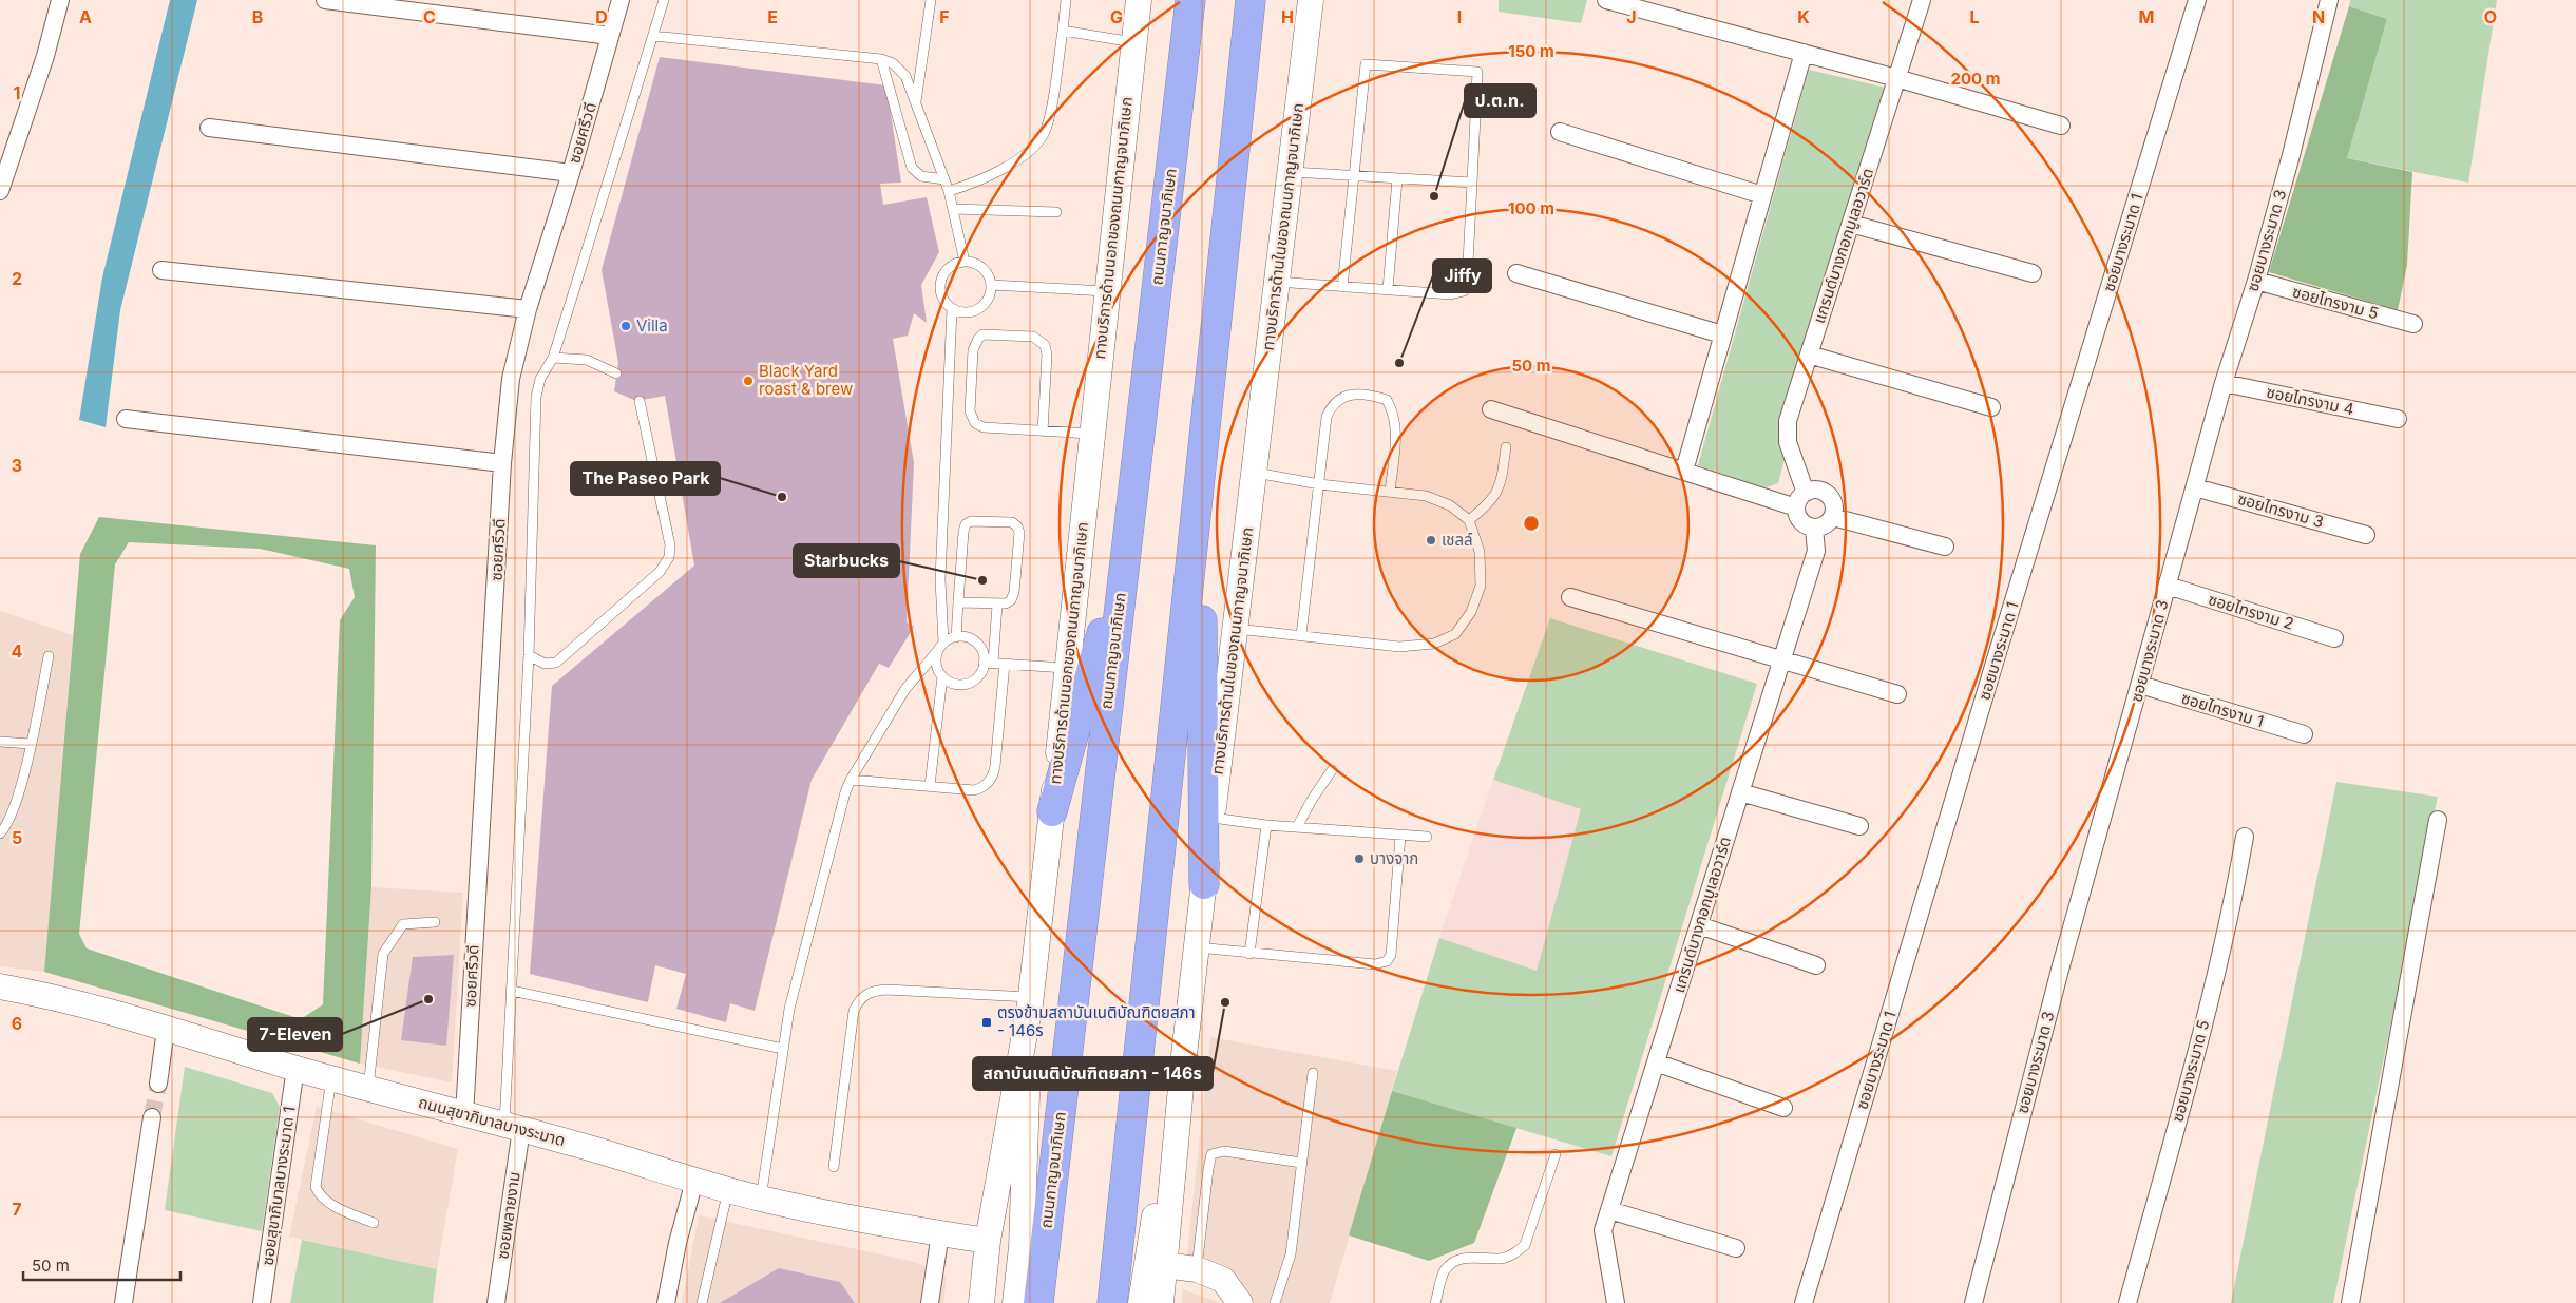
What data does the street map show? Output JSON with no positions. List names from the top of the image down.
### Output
{
  "streets": {
    "highway": ["ถนนกาญจนาภิเษก"],
    "main road": ["ทางบริการด้านในของถนนกาญจนาภิเษก", "ทางบริการด้านนอกของถนนกาญจนาภิเษก", "ถนนสุขาภิบาลบางระมาด"],
    "street": [
      "ซอยศรีวดี",
      "ซอยบางระมาด 3",
      "ซอยบางระมาด 1",
      "แกรนด์บางกอกบูเลอวาร์ด",
      "ซอยไทรงาม 5",
      "ซอยไทรงาม 4",
      "ซอยไทรงาม 3",
      "ซอยไทรงาม 2",
      "ซอยไทรงาม 1",
      "ซอยบางระมาด 5",
      "ซอยสุขาภิบาลบางระมาด 1",
      "ซอยพลายงาม"
    ]
  },
  "crossings": [
    ["ซอยศรีวดี", "ถนนสุขาภิบาลบางระมาด"],
    ["ทางบริการด้านนอกของถนนกาญจนาภิเษก", "ถนนสุขาภิบาลบางระมาด"],
    ["ซอยบางระมาด 3", "ซอยไทรงาม 5"],
    ["ซอยบางระมาด 3", "ซอยไทรงาม 4"],
    ["ซอยบางระมาด 3", "ซอยไทรงาม 3"],
    ["ซอยบางระมาด 3", "ซอยไทรงาม 2"],
    ["ซอยบางระมาด 3", "ซอยไทรงาม 1"],
    ["ถนนสุขาภิบาลบางระมาด", "ซอยสุขาภิบาลบางระมาด 1"],
    ["ถนนสุขาภิบาลบางระมาด", "ซอยพลายงาม"]
  ],
  "places": {
    "other": [
      "ป.ต.ท.",
      "Villa",
      "Jiffy",
      "Black Yard roast & brew",
      "The Paseo Park",
      "เชลล์",
      "Starbucks",
      "บางจาก",
      "7-Eleven",
      "สถาบันเนติบัณฑิตยสภา - 146ร"
    ],
    "transit": ["ตรงข้ามสถาบันเนติบัณฑิตยสภา - 146ร"]
  },
  "scale_bar": "50 m",
  "grid": {
    "columns": [
      "A",
      "B",
      "C",
      "D",
      "E",
      "F",
      "G",
      "H",
      "I",
      "J",
      "K",
      "L",
      "M",
      "N",
      "O"
    ],
    "rows": [
      "1",
      "2",
      "3",
      "4",
      "5",
      "6",
      "7"
    ]
  },
  "rings": [
    "150 m",
    "200 m",
    "100 m",
    "50 m"
  ]
}
